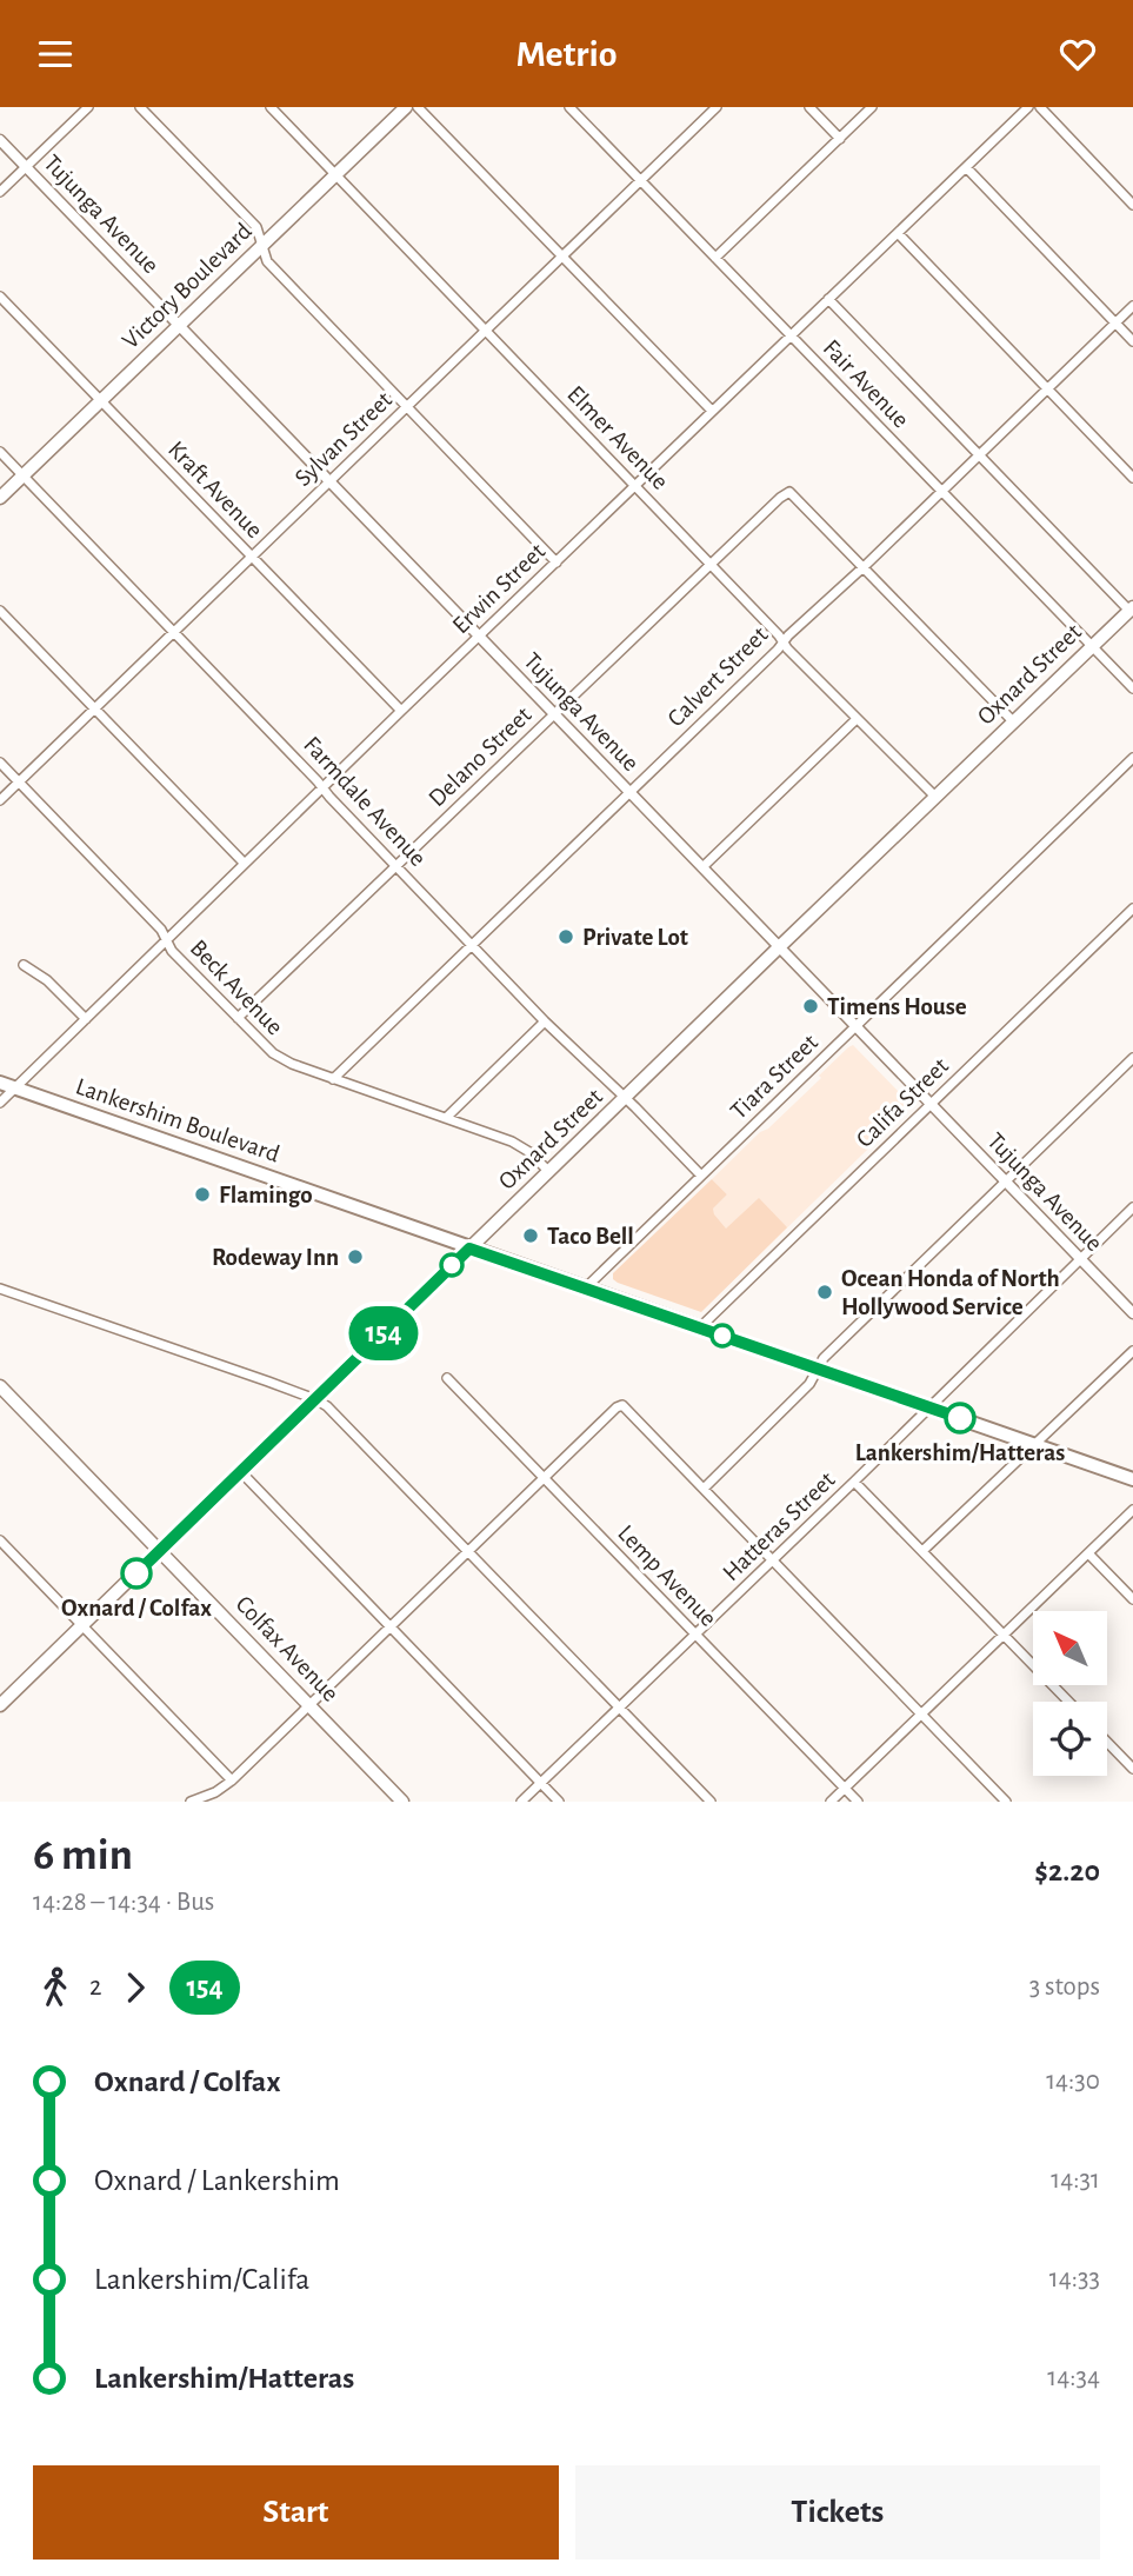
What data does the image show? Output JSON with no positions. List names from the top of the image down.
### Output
{
  "streets": {
    "main road": [
      "Victory Boulevard",
      "Oxnard Street",
      "Lankershim Boulevard",
      "Colfax Avenue"
    ],
    "street": [
      "Tujunga Avenue",
      "Fair Avenue",
      "Elmer Avenue",
      "Sylvan Street",
      "Kraft Avenue",
      "Erwin Street",
      "Calvert Street",
      "Delano Street",
      "Farmdale Avenue",
      "Beck Avenue",
      "Tiara Street",
      "Califa Street",
      "Hatteras Street",
      "Lemp Avenue"
    ]
  },
  "crossings": [
    ["Tujunga Avenue", "Victory Boulevard"],
    ["Tujunga Avenue", "Sylvan Street"],
    ["Tujunga Avenue", "Erwin Street"],
    ["Tujunga Avenue", "Oxnard Street"],
    ["Tujunga Avenue", "Calvert Street"],
    ["Tujunga Avenue", "Delano Street"],
    ["Tujunga Avenue", "Tiara Street"],
    ["Tujunga Avenue", "Califa Street"],
    ["Tujunga Avenue", "Hatteras Street"],
    ["Victory Boulevard", "Elmer Avenue"],
    ["Victory Boulevard", "Kraft Avenue"],
    ["Victory Boulevard", "Farmdale Avenue"],
    ["Fair Avenue", "Sylvan Street"],
    ["Fair Avenue", "Erwin Street"],
    ["Fair Avenue", "Oxnard Street"],
    ["Fair Avenue", "Calvert Street"],
    ["Elmer Avenue", "Sylvan Street"],
    ["Elmer Avenue", "Erwin Street"],
    ["Elmer Avenue", "Oxnard Street"],
    ["Elmer Avenue", "Calvert Street"],
    ["Elmer Avenue", "Delano Street"],
    ["Sylvan Street", "Kraft Avenue"],
    ["Sylvan Street", "Farmdale Avenue"],
    ["Sylvan Street", "Beck Avenue"],
    ["Kraft Avenue", "Erwin Street"],
    ["Erwin Street", "Farmdale Avenue"],
    ["Erwin Street", "Beck Avenue"],
    ["Erwin Street", "Lankershim Boulevard"],
    ["Oxnard Street", "Farmdale Avenue"],
    ["Oxnard Street", "Beck Avenue"],
    ["Oxnard Street", "Lankershim Boulevard"],
    ["Oxnard Street", "Colfax Avenue"],
    ["Calvert Street", "Delano Street"],
    ["Calvert Street", "Farmdale Avenue"],
    ["Calvert Street", "Beck Avenue"],
    ["Delano Street", "Farmdale Avenue"],
    ["Delano Street", "Beck Avenue"],
    ["Farmdale Avenue", "Tiara Street"],
    ["Tiara Street", "Lankershim Boulevard"],
    ["Califa Street", "Lankershim Boulevard"],
    ["Lankershim Boulevard", "Hatteras Street"],
    ["Hatteras Street", "Lemp Avenue"]
  ],
  "places": [
    "Private Lot",
    "Timens House",
    "Flamingo",
    "Taco Bell",
    "Rodeway Inn",
    "Ocean Honda of North Hollywood Service",
    "Lankershim/Hatteras",
    "Oxnard / Colfax"
  ],
  "lines": ["bus line 154"],
  "north": "top left",
  "page": {
    "header": "Metrio",
    "on_map": "154",
    "heading": ["6 min", "14:28 – 14:34 · Bus", "$2.20"],
    "legs": ["2", "154", "3 stops"],
    "list": [
      {
        "name": "Oxnard / Colfax",
        "value": "14:30"
      },
      {
        "name": "Oxnard / Lankershim",
        "value": "14:31"
      },
      {
        "name": "Lankershim/Califa",
        "value": "14:33"
      },
      {
        "name": "Lankershim/Hatteras",
        "value": "14:34"
      }
    ],
    "buttons": ["Start", "Tickets"]
  }
}
